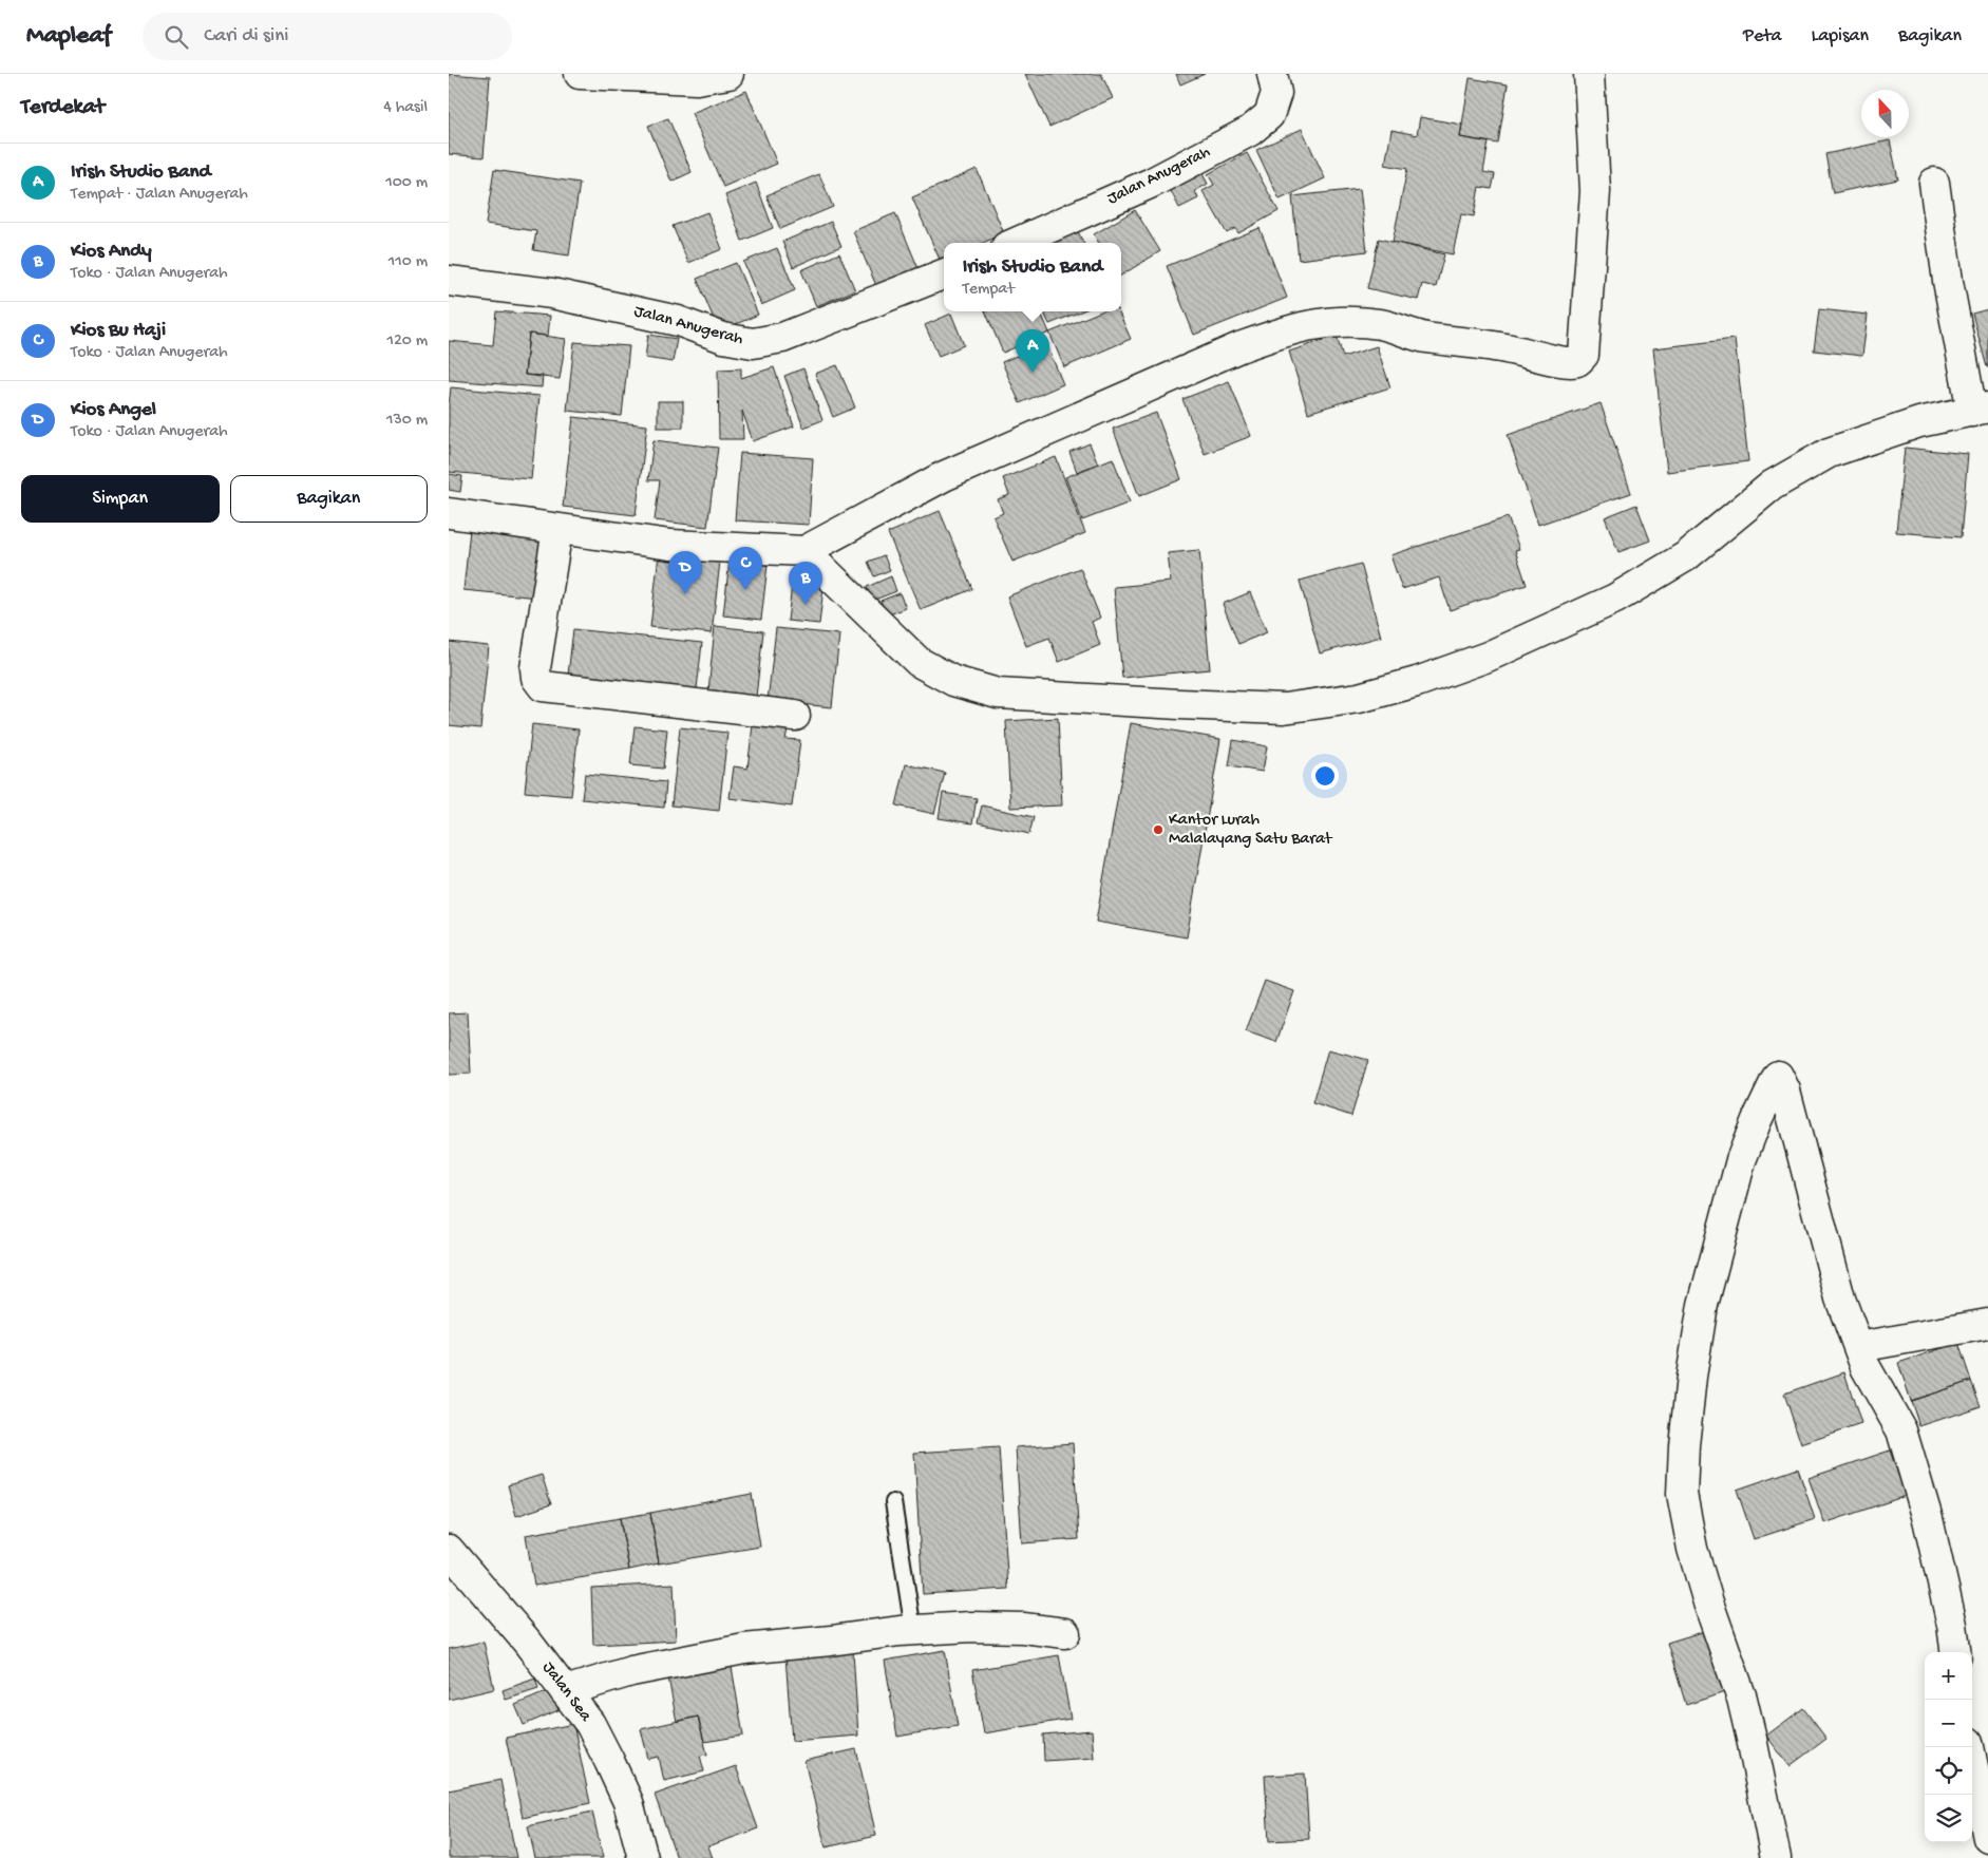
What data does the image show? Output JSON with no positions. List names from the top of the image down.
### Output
{
  "streets": {
    "street": ["Jalan Anugerah", "Jalan Sea"]
  },
  "places": ["Kantor Lurah Malalayang Satu Barat"],
  "north": "top",
  "page": {
    "header": "Mapleaf",
    "search": "Cari di sini",
    "nav": ["Peta", "Lapisan", "Bagikan"],
    "heading": ["Terdekat", "4 hasil"],
    "list": [
      {
        "mark": "A",
        "name": "Irish Studio Band",
        "note": "Tempat · Jalan Anugerah",
        "value": "100 m"
      },
      {
        "mark": "B",
        "name": "Kios Andy",
        "note": "Toko · Jalan Anugerah",
        "value": "110 m"
      },
      {
        "mark": "C",
        "name": "Kios Bu Haji",
        "note": "Toko · Jalan Anugerah",
        "value": "120 m"
      },
      {
        "mark": "D",
        "name": "Kios Angel",
        "note": "Toko · Jalan Anugerah",
        "value": "130 m"
      }
    ],
    "popup": ["Irish Studio Band", "Tempat"],
    "pins": [
      "A",
      "C",
      "D",
      "B"
    ],
    "buttons": ["Simpan", "Bagikan"],
    "map_buttons": ["+", "−"]
  }
}
